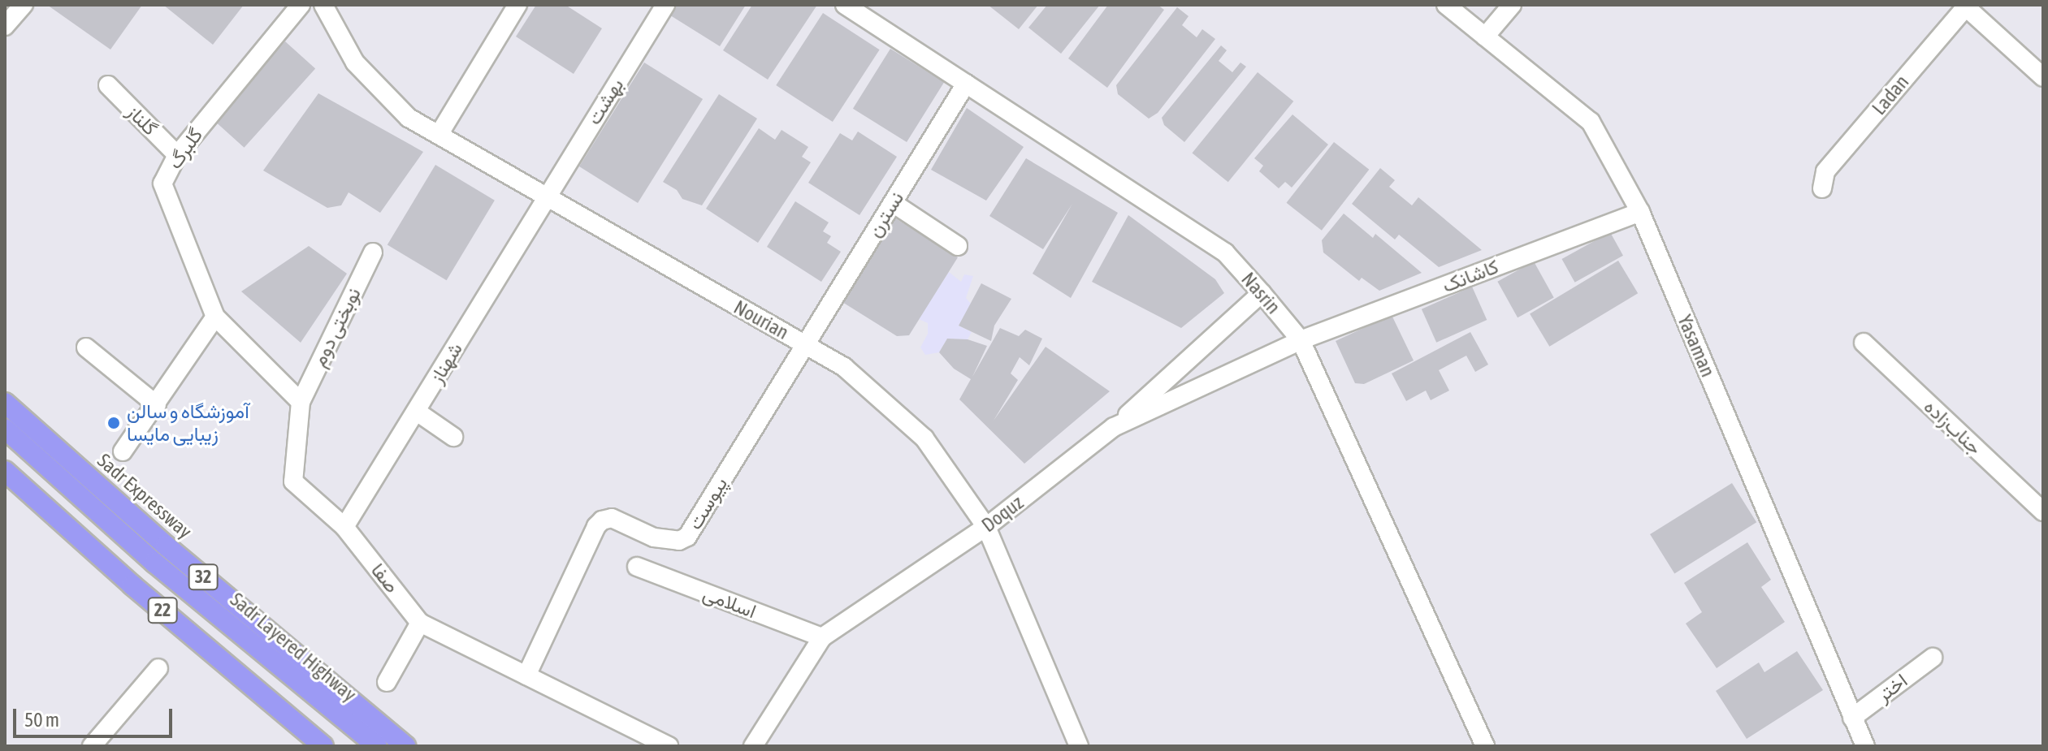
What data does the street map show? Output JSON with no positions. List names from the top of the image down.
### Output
{
  "streets": {
    "highway": [
      "Sadr Expressway",
      "32",
      "22",
      "Sadr Layered Highway"
    ],
    "street": [
      "Ladan",
      "بهشت",
      "گلناز",
      "گلبرگ",
      "نسترن",
      "کاشانک",
      "Nasrin",
      "Nourian",
      "نوبختی دوم",
      "Yasaman",
      "شهناز",
      "جناب‌زاده",
      "پیوست",
      "Doquz",
      "صفا",
      "اسلامی",
      "اختر"
    ]
  },
  "crossings": [
    ["بهشت", "Nourian"],
    ["بهشت", "شهناز"],
    ["گلناز", "گلبرگ"],
    ["نسترن", "Nasrin"],
    ["نسترن", "Nourian"],
    ["نسترن", "پیوست"],
    ["کاشانک", "Nasrin"],
    ["کاشانک", "Yasaman"],
    ["کاشانک", "Doquz"],
    ["Nasrin", "Doquz"],
    ["Nourian", "شهناز"],
    ["Nourian", "پیوست"],
    ["Nourian", "Doquz"],
    ["نوبختی دوم", "صفا"],
    ["Yasaman", "اختر"],
    ["شهناز", "صفا"],
    ["پیوست", "صفا"],
    ["Doquz", "اسلامی"]
  ],
  "places": ["آموزشگاه و سالن زیبایی مایسا"],
  "scale_bar": "50 m"
}
